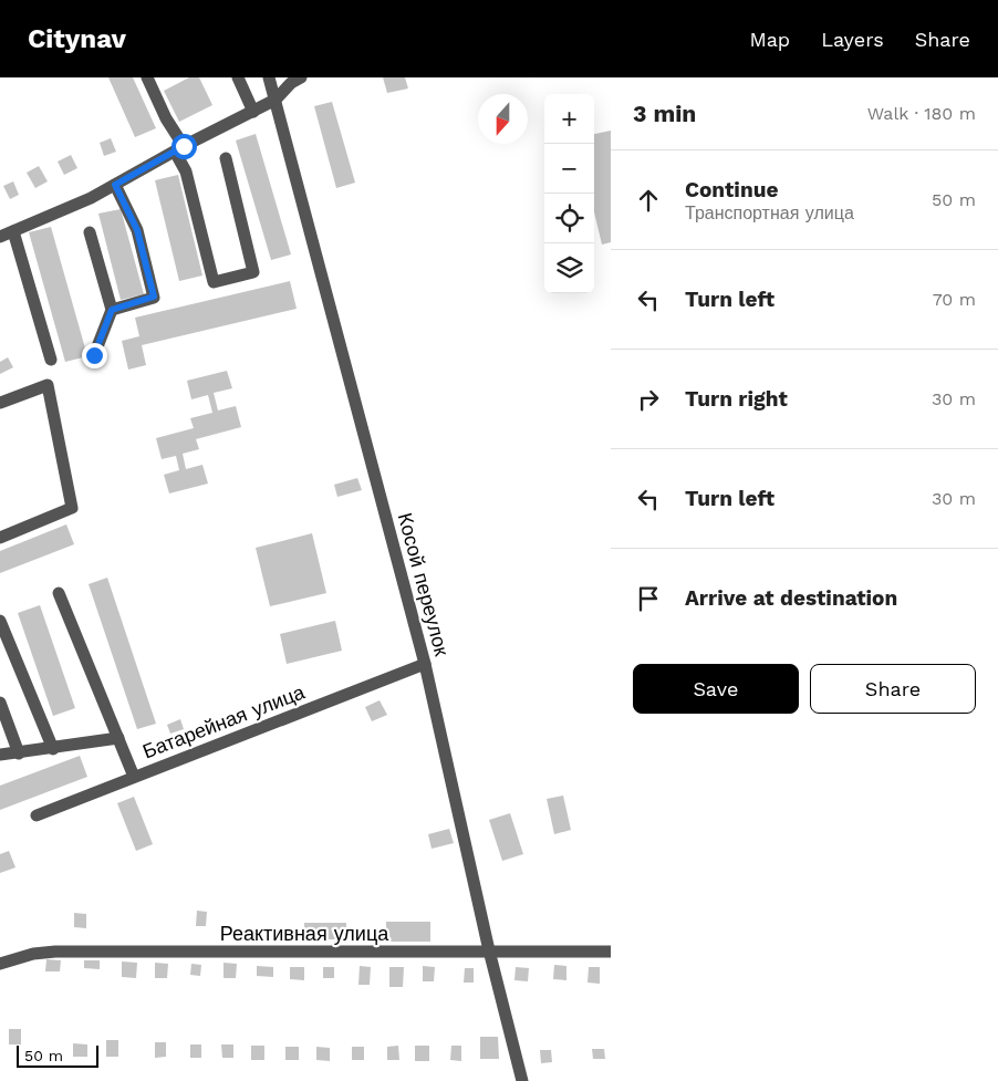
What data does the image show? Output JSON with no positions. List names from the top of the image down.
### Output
{
  "streets": {
    "street": ["Косой переулок", "Батарейная улица", "Реактивная улица"]
  },
  "crossings": [
    ["Косой переулок", "Батарейная улица"],
    ["Косой переулок", "Реактивная улица"]
  ],
  "scale_bar": "50 m",
  "north": "bottom",
  "page": {
    "header": "Citynav",
    "nav": ["Map", "Layers", "Share"],
    "heading": ["3 min", "Walk · 180 m"],
    "map_buttons": ["+", "−"],
    "list": [
      ["Continue", "Транспортная улица", "50 m"],
      ["Turn left", "70 m"],
      ["Turn right", "30 m"],
      ["Turn left", "30 m"],
      "Arrive at destination"
    ],
    "buttons": ["Save", "Share"],
    "scale": "50 m"
  }
}
